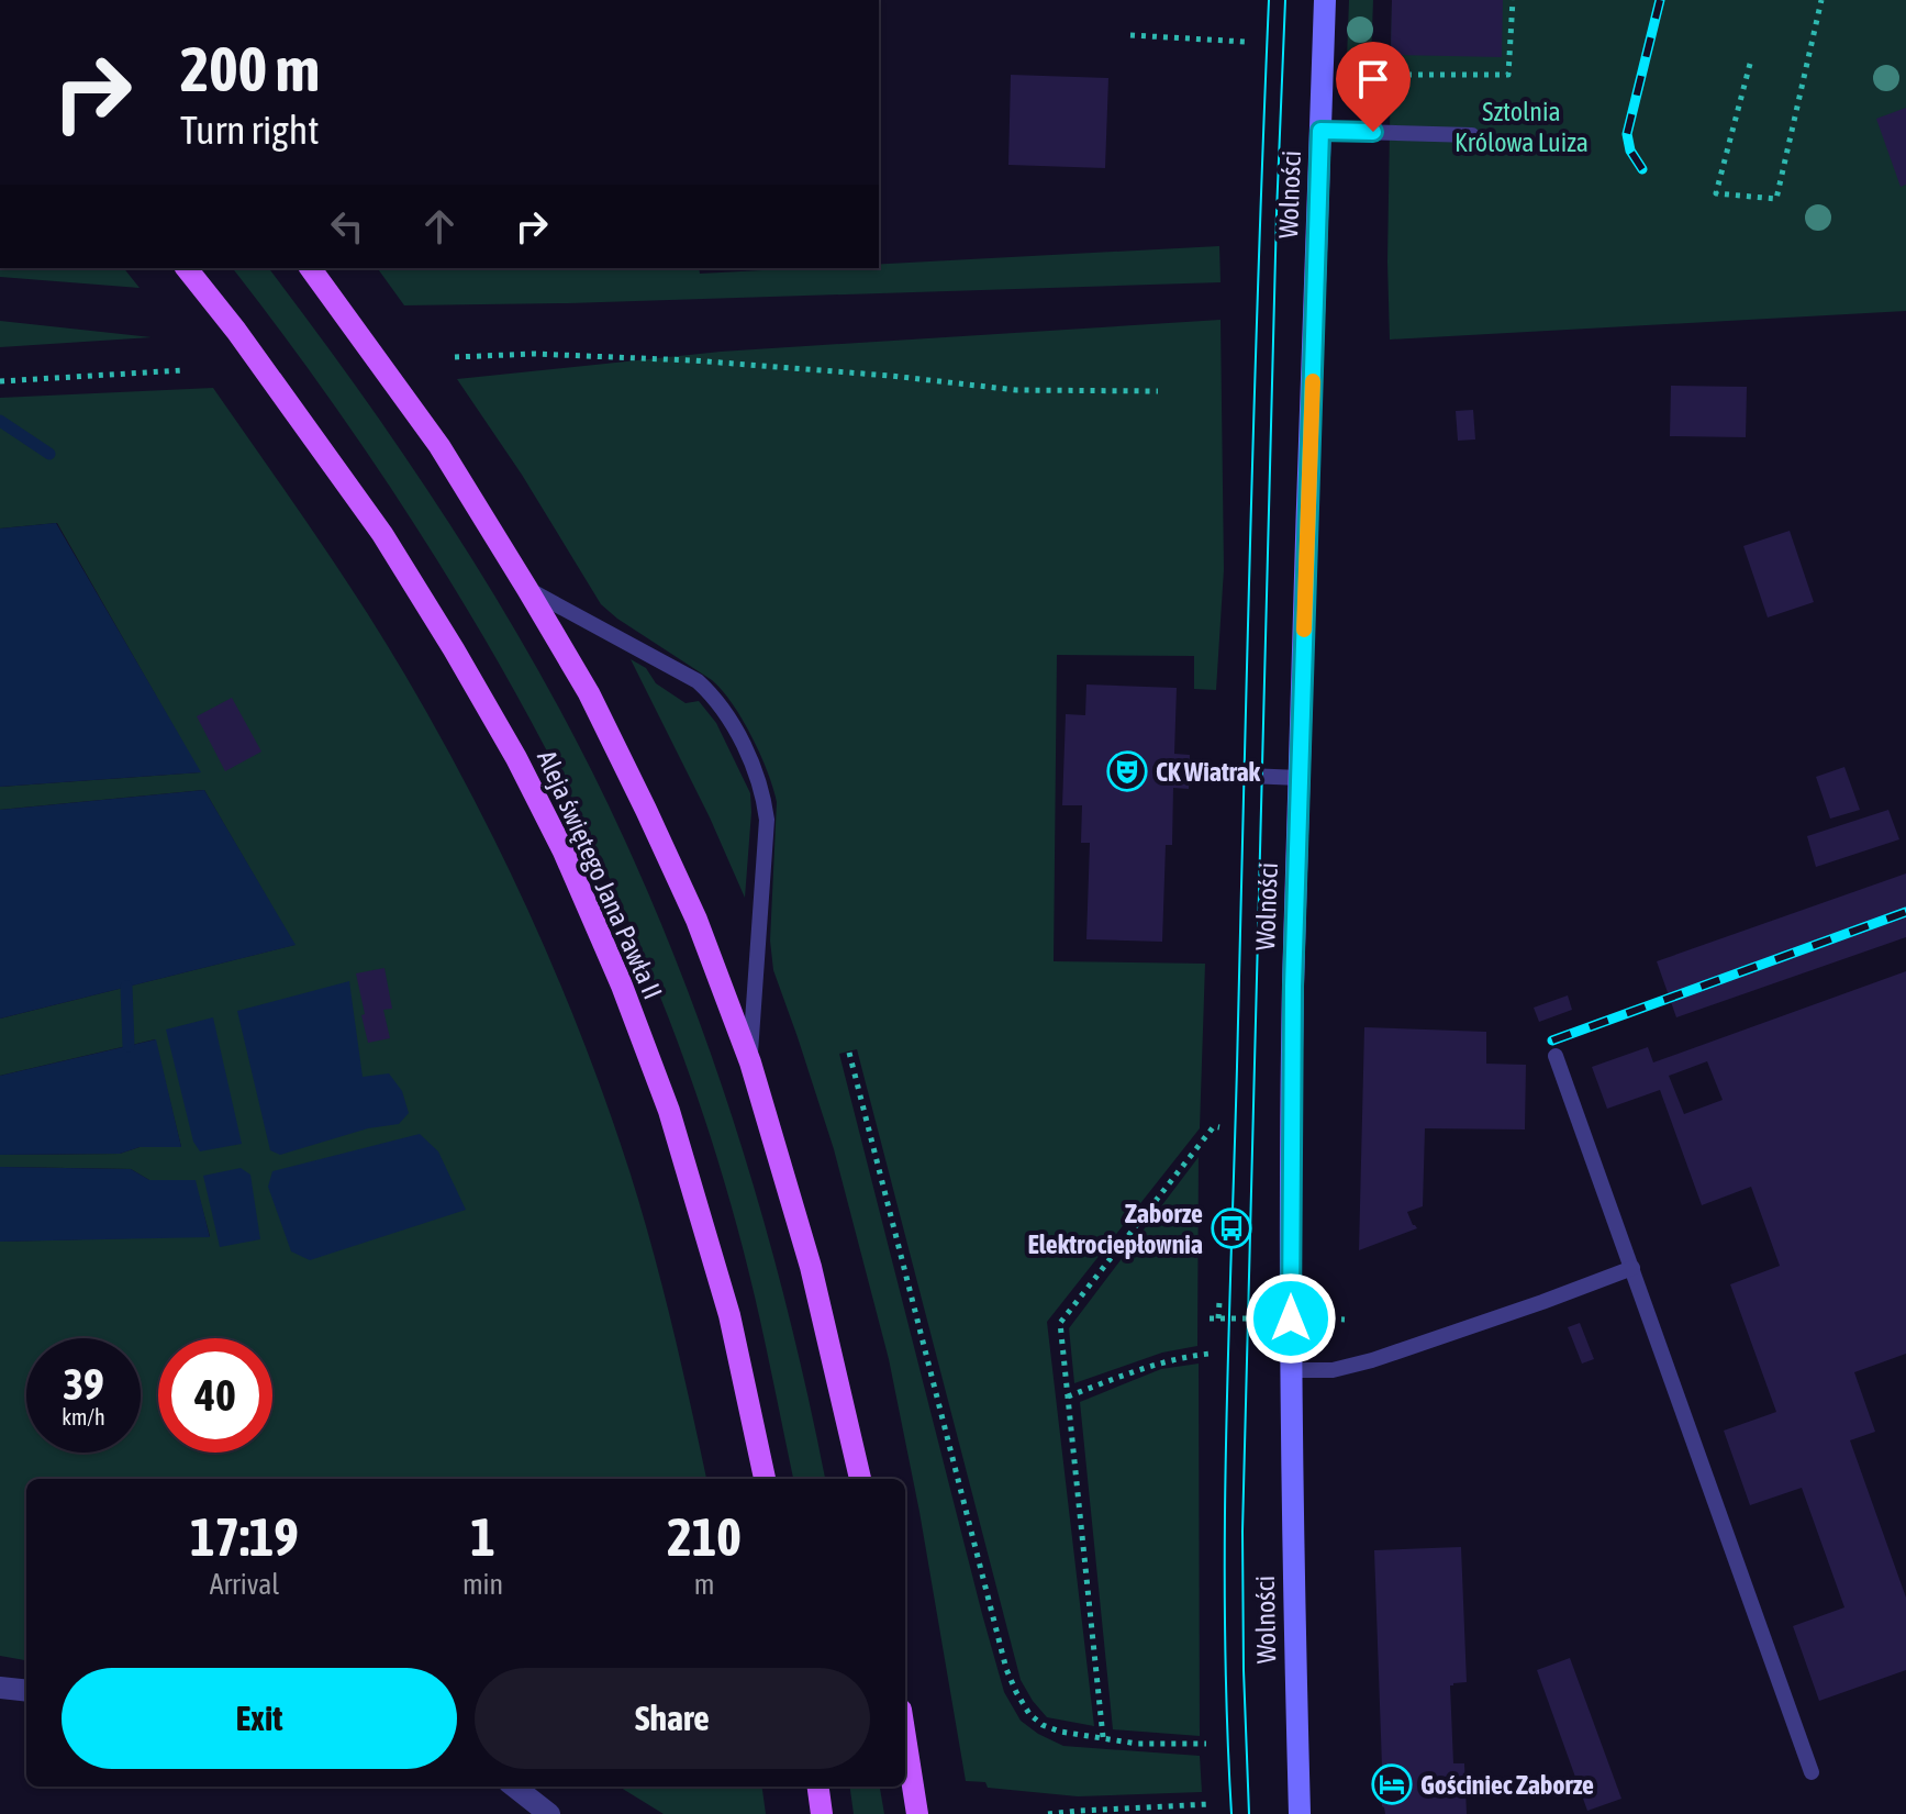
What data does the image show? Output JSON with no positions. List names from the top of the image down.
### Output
{
  "streets": {
    "main road": ["Aleja świętego Jana Pawła II"],
    "street": ["Wolności"]
  },
  "parks": ["Sztolnia Królowa Luiza"],
  "places": {
    "theatre": ["CK Wiatrak"],
    "bus stop": ["Zaborze Elektrociepłownia"],
    "hotel": ["Gościniec Zaborze"]
  },
  "page": {
    "turn": ["200 m", "Turn right"],
    "speed": "39 km/h",
    "limit": "40",
    "eta": [
      "17:19",
      "Arrival",
      "1",
      "min",
      "210",
      "m"
    ],
    "buttons": ["Exit", "Share"]
  }
}
